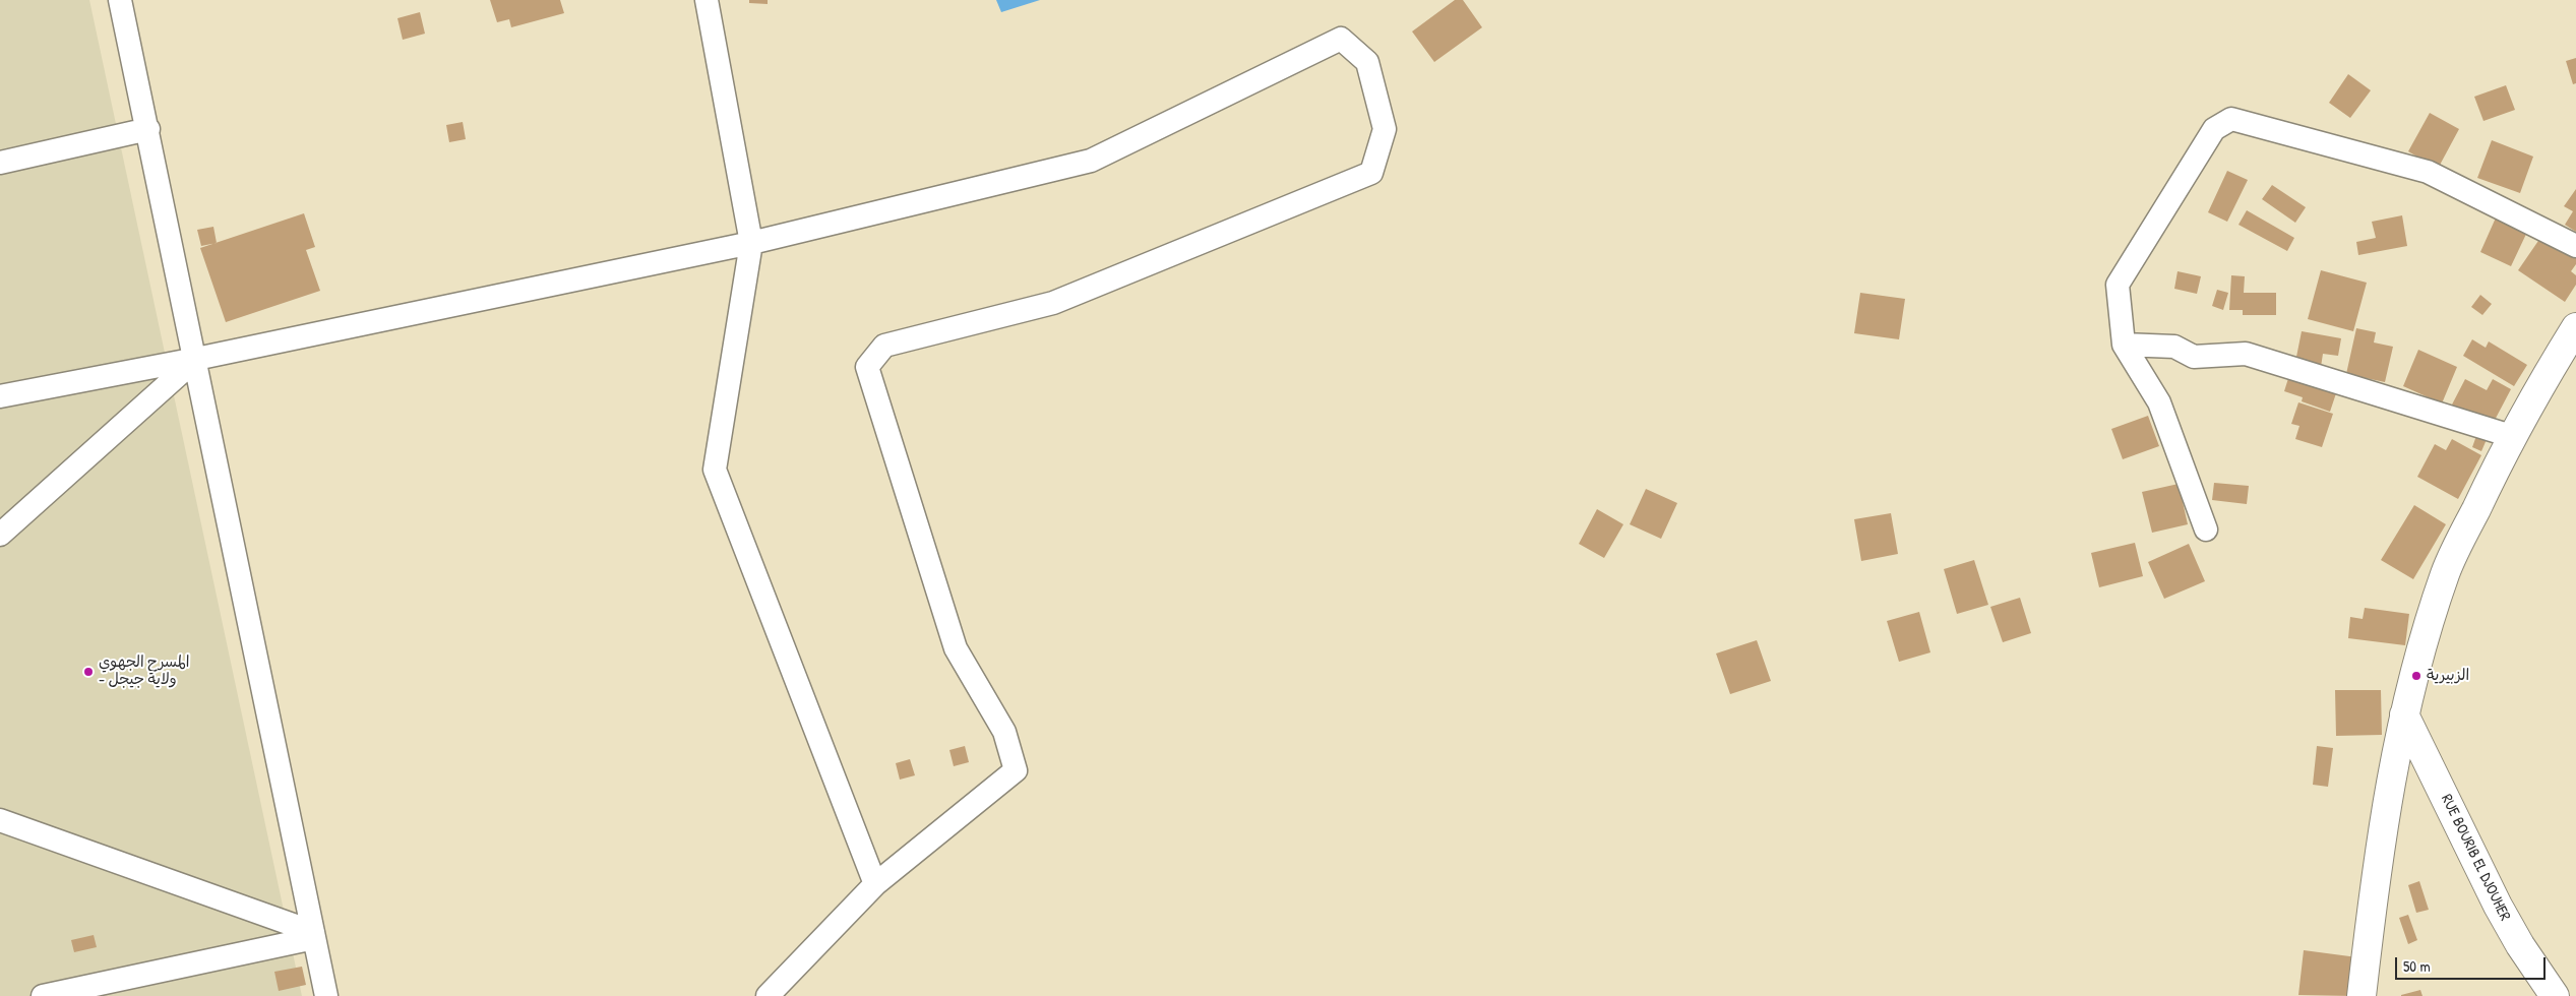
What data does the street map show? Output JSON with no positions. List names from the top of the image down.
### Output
{
  "streets": {
    "main road": ["RUE BOURIB EL DJOUHER"]
  },
  "places": ["المسرح الجهوي - ولاية جيجل", "الزبيرية"],
  "scale_bar": "50 m"
}
